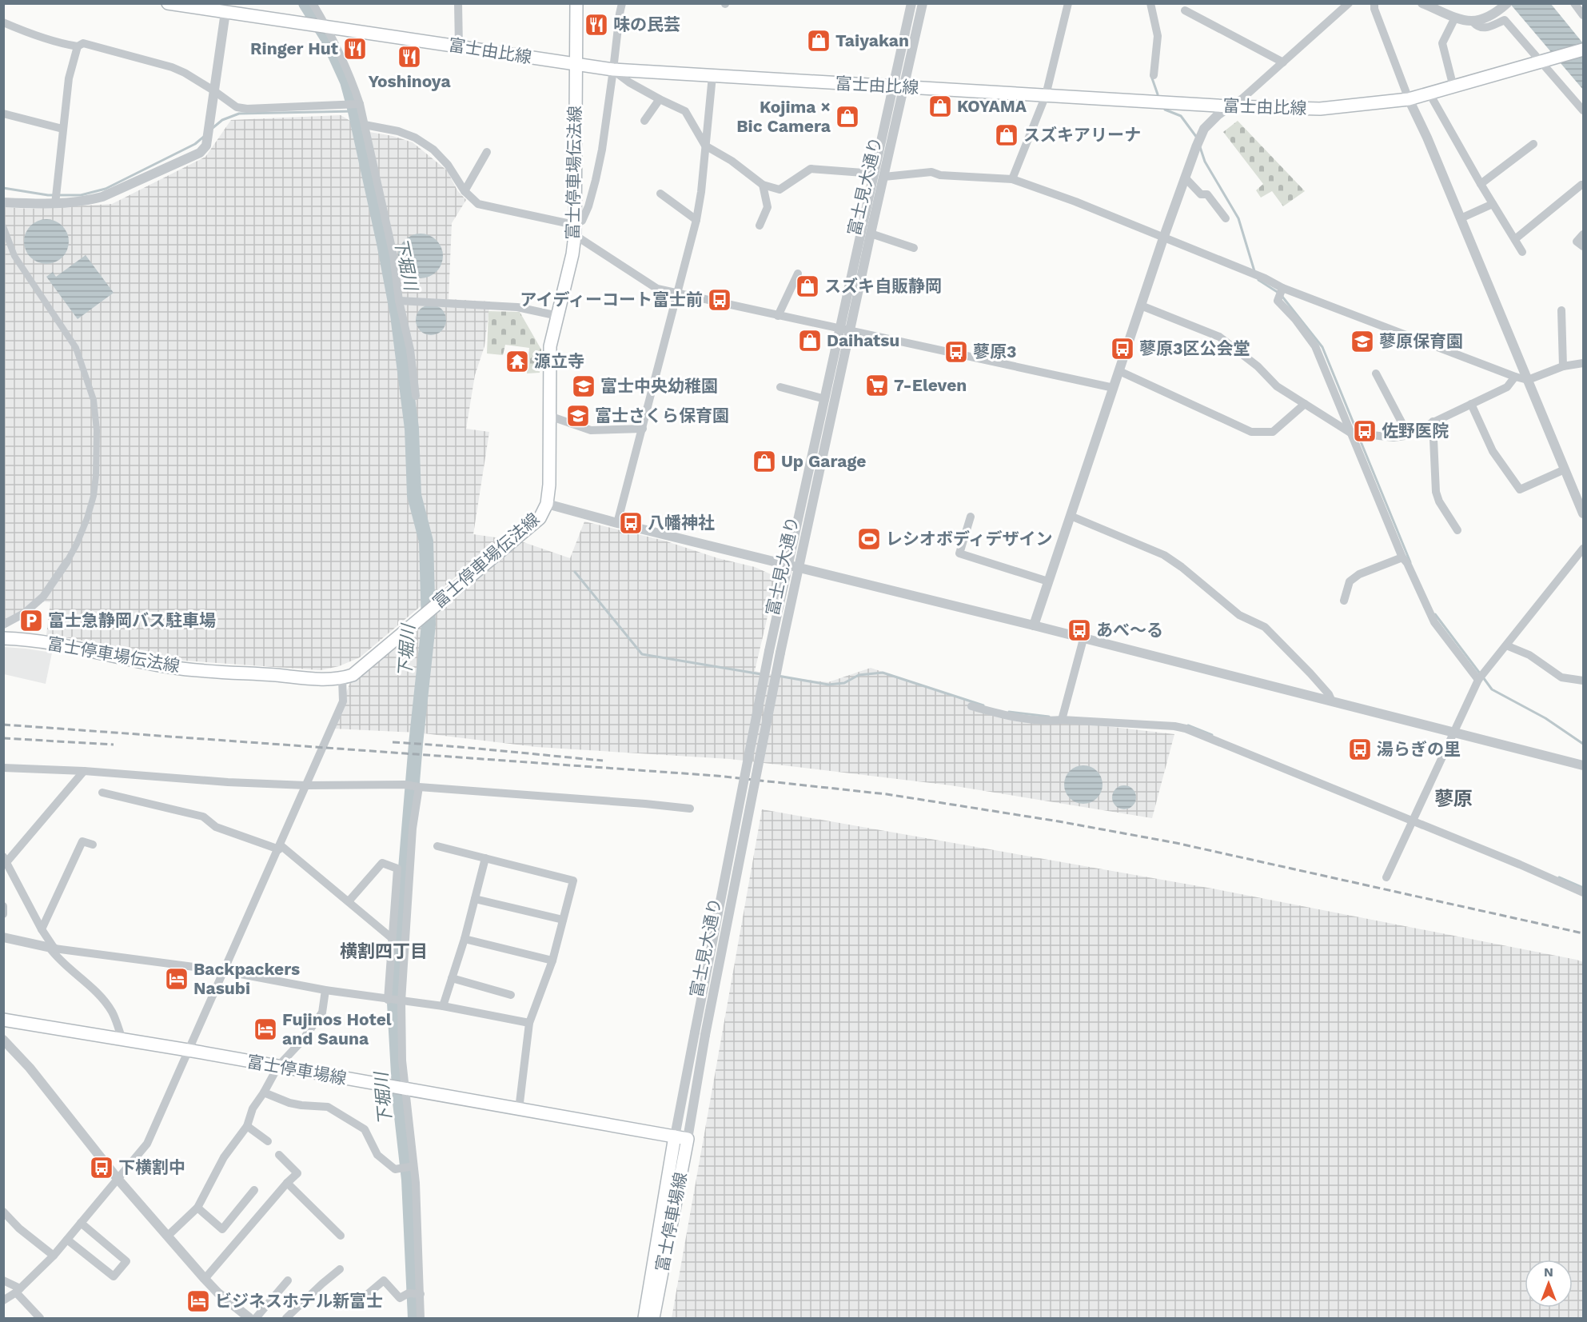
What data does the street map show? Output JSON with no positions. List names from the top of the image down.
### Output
{
  "streets": {
    "main road": ["富士由比線", "富士停車場伝法線", "富士停車場線"],
    "street": ["富士見大通り"]
  },
  "crossings": [
    ["富士由比線", "富士停車場伝法線"],
    ["富士由比線", "富士見大通り"],
    ["富士見大通り", "富士停車場線"]
  ],
  "districts": ["蓼原", "横割四丁目"],
  "water": ["下堀川"],
  "places": {
    "restaurant": ["味の民芸", "Ringer Hut", "Yoshinoya"],
    "shop": [
      "Taiyakan",
      "KOYAMA",
      "Kojima × Bic Camera",
      "スズキアリーナ",
      "スズキ自販静岡",
      "Daihatsu",
      "Up Garage"
    ],
    "bus stop": [
      "アイディーコート富士前",
      "蓼原3区公会堂",
      "蓼原3",
      "佐野医院",
      "八幡神社",
      "あべ〜る",
      "湯らぎの里",
      "下横割中"
    ],
    "school or university": ["蓼原保育園", "富士中央幼稚園", "富士さくら保育園"],
    "temple": ["源立寺"],
    "supermarket": ["7-Eleven"],
    "sports": ["レシオボディデザイン"],
    "parking": ["富士急静岡バス駐車場"],
    "hotel": ["Backpackers Nasubi", "Fujinos Hotel and Sauna", "ビジネスホテル新富士"]
  },
  "north": "top"
}
